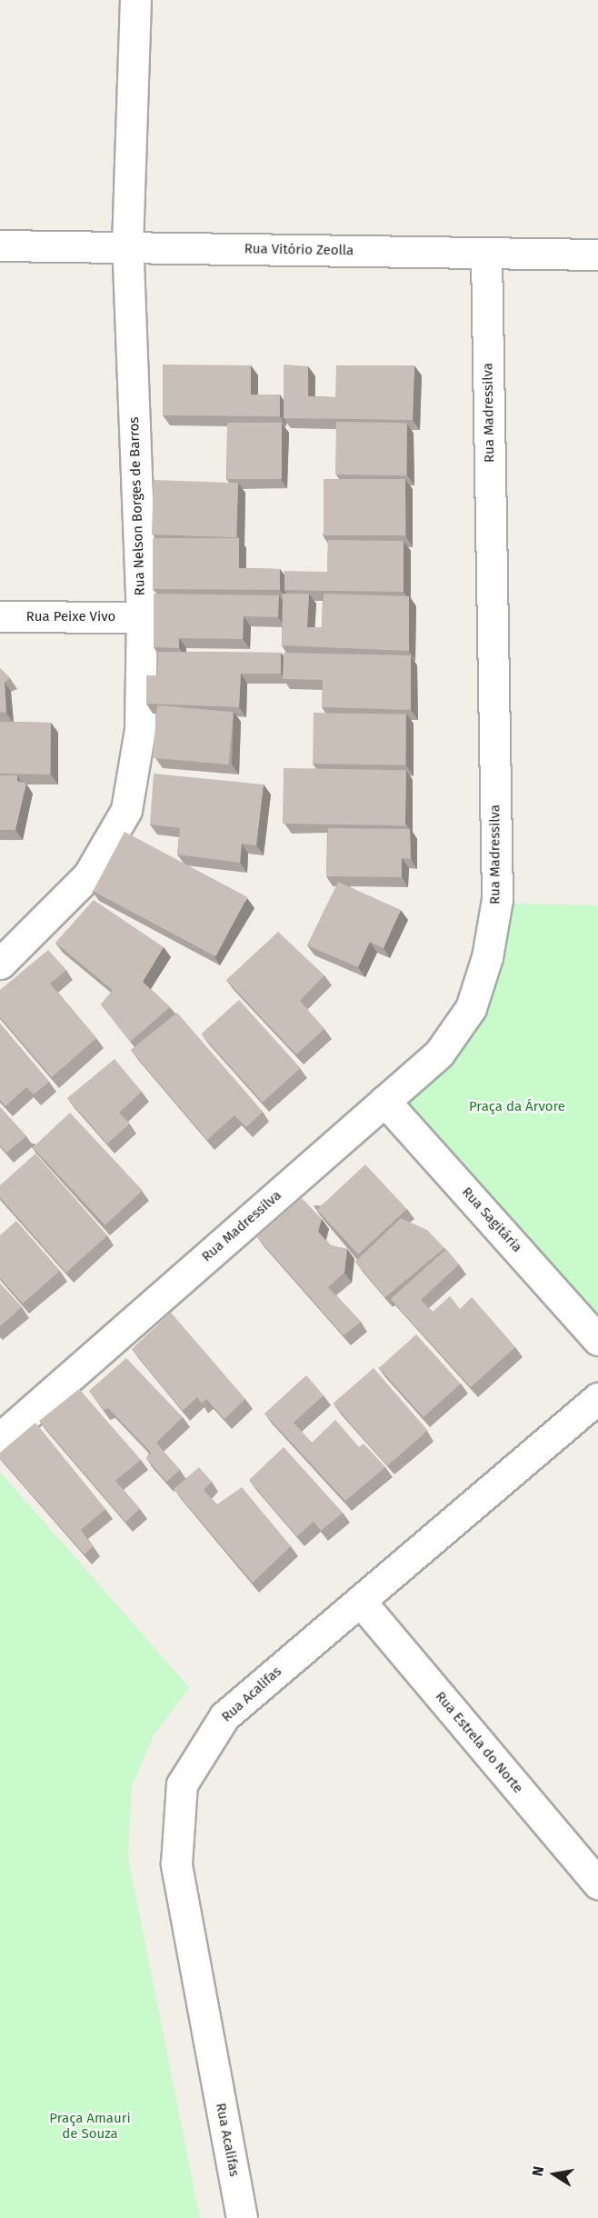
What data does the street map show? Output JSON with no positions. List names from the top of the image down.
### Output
{
  "streets": {
    "street": [
      "Rua Vitório Zeolla",
      "Rua Madressilva",
      "Rua Nelson Borges de Barros",
      "Rua Peixe Vivo",
      "Rua Sagitária",
      "Rua Acalifas",
      "Rua Estrela do Norte"
    ]
  },
  "crossings": [
    ["Rua Vitório Zeolla", "Rua Madressilva"],
    ["Rua Vitório Zeolla", "Rua Nelson Borges de Barros"],
    ["Rua Madressilva", "Rua Sagitária"],
    ["Rua Nelson Borges de Barros", "Rua Peixe Vivo"],
    ["Rua Acalifas", "Rua Estrela do Norte"]
  ],
  "parks": ["Praça da Árvore", "Praça Amauri de Souza"],
  "north": "left"
}
